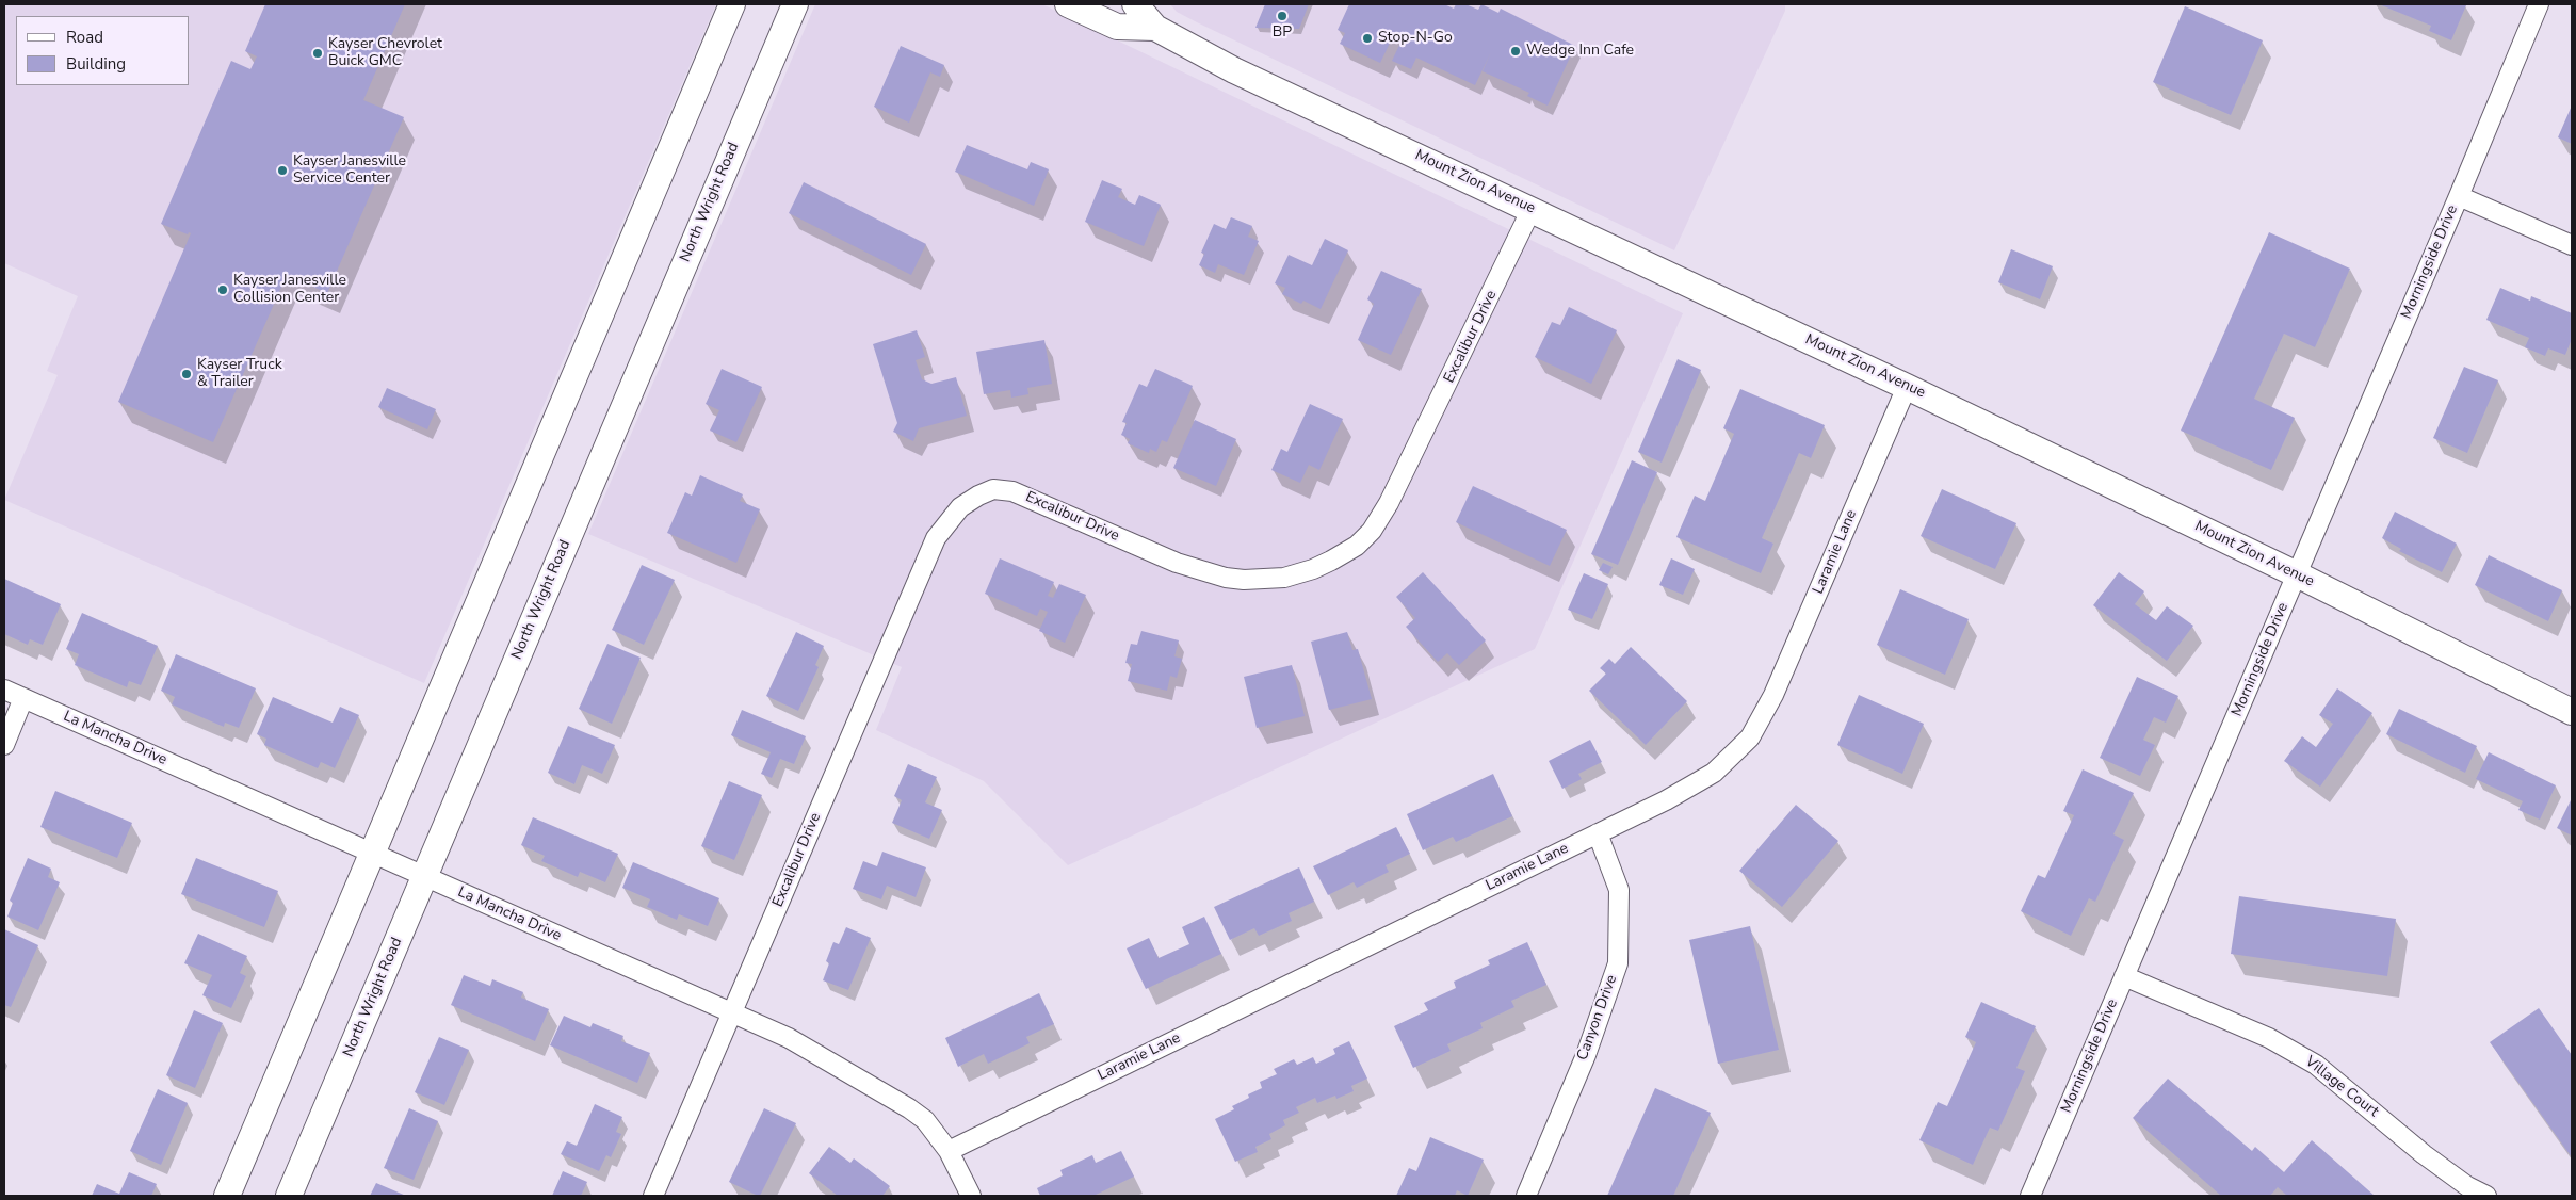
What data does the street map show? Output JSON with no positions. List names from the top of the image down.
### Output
{
  "streets": {
    "main road": ["Mount Zion Avenue", "North Wright Road"],
    "street": [
      "Morningside Drive",
      "Excalibur Drive",
      "Laramie Lane",
      "La Mancha Drive",
      "Canyon Drive",
      "Village Court"
    ]
  },
  "crossings": [
    ["Mount Zion Avenue", "Morningside Drive"],
    ["Mount Zion Avenue", "Excalibur Drive"],
    ["Mount Zion Avenue", "Laramie Lane"],
    ["North Wright Road", "La Mancha Drive"],
    ["Morningside Drive", "Village Court"],
    ["Excalibur Drive", "La Mancha Drive"],
    ["Laramie Lane", "La Mancha Drive"],
    ["Laramie Lane", "Canyon Drive"]
  ],
  "places": [
    "BP",
    "Stop-N-Go",
    "Wedge Inn Cafe",
    "Kayser Chevrolet Buick GMC",
    "Kayser Janesville Service Center",
    "Kayser Janesville Collision Center",
    "Kayser Truck & Trailer"
  ],
  "legend": ["Road", "Building"]
}
